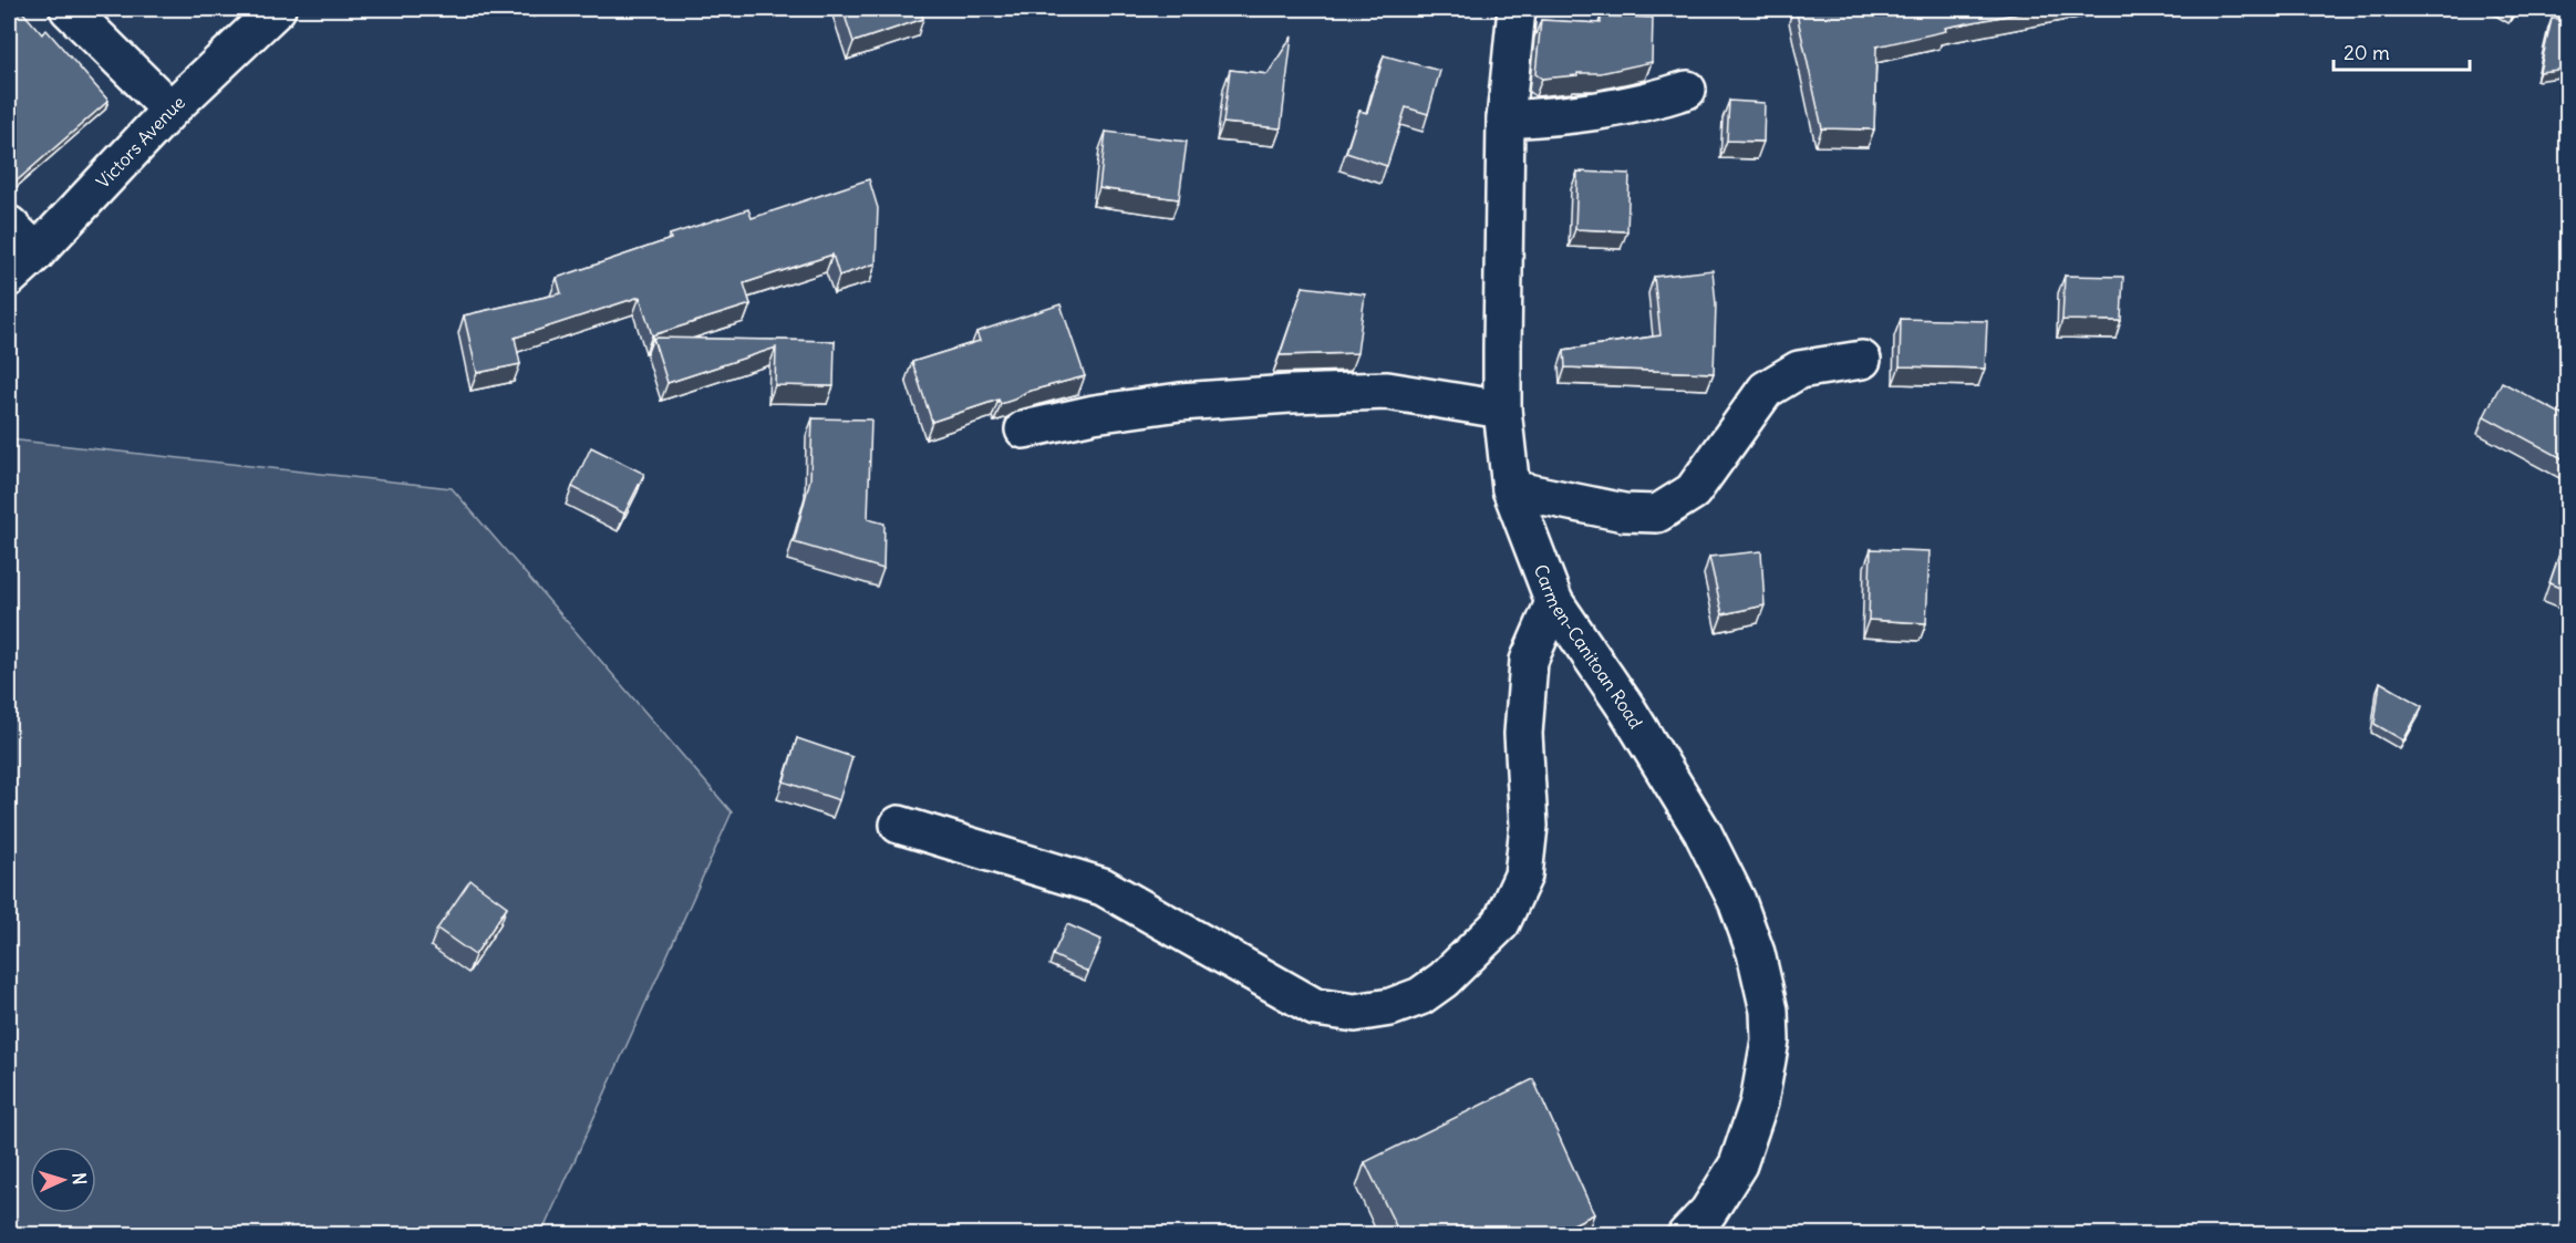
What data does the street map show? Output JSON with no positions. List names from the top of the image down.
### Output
{
  "streets": {
    "street": ["Victors Avenue", "Carmen-Canitoan Road"]
  },
  "scale_bar": "20 m",
  "north": "right"
}
